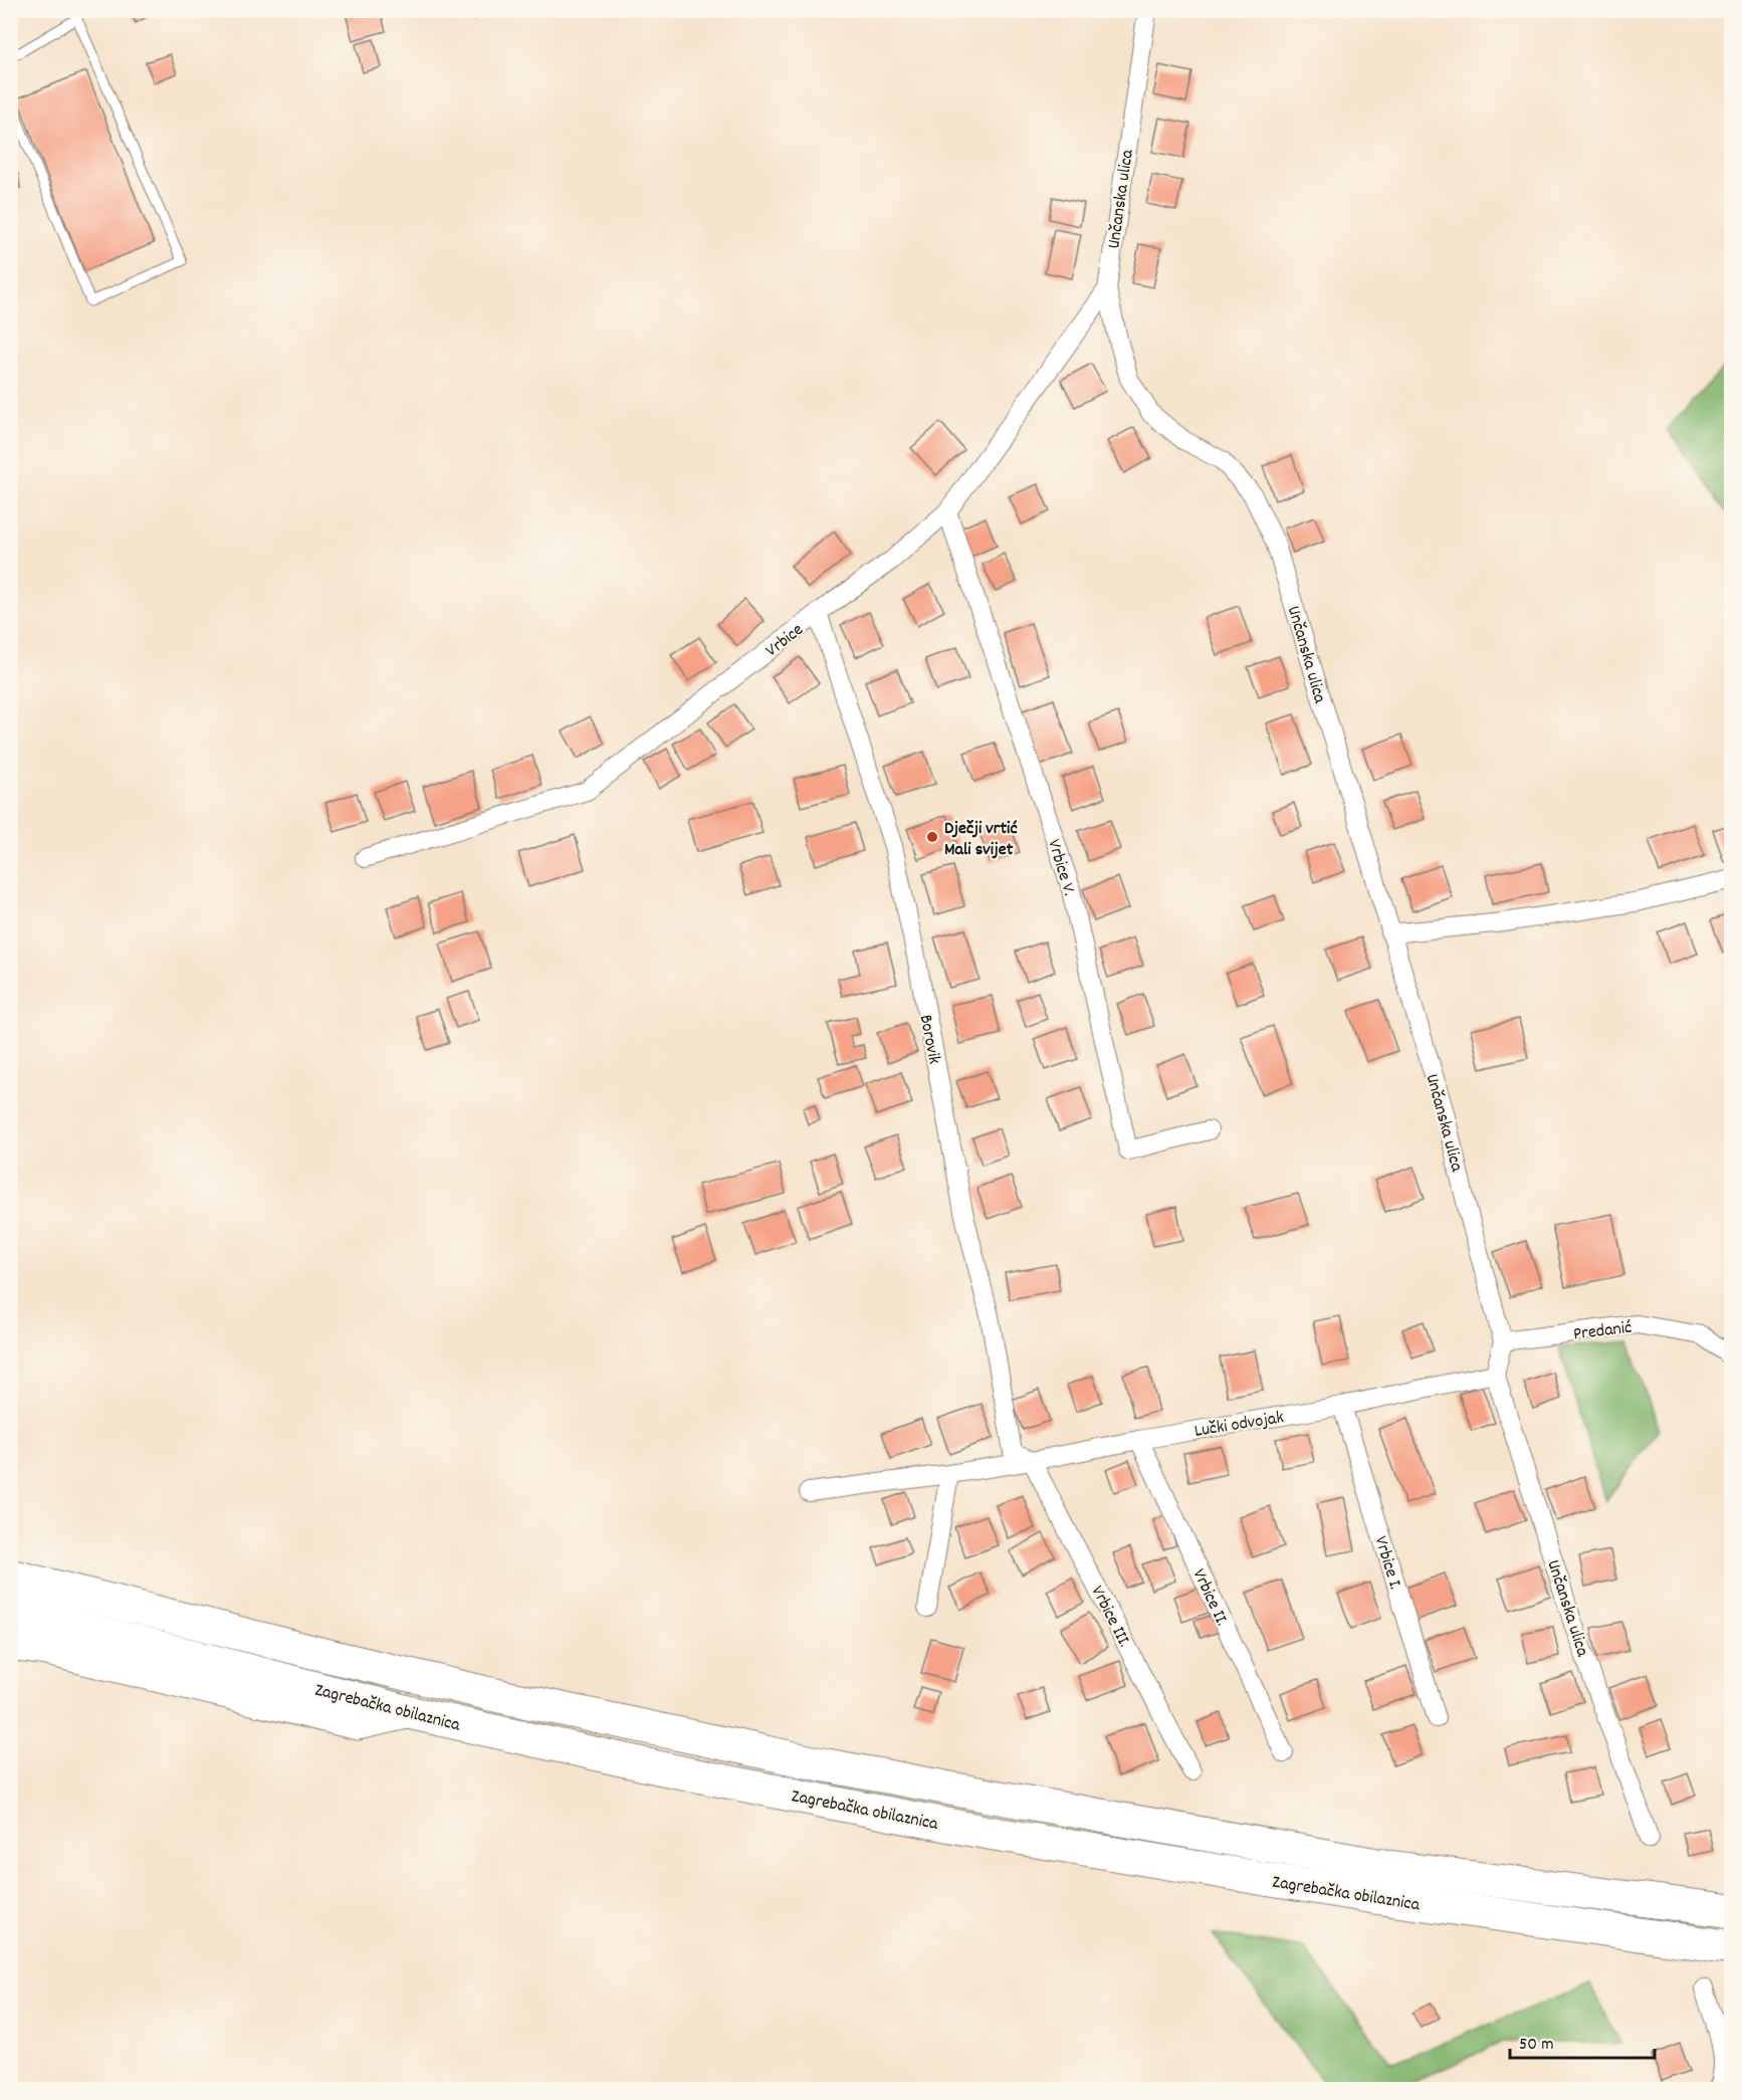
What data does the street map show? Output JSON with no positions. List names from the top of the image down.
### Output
{
  "streets": {
    "highway": ["Zagrebačka obilaznica"],
    "street": [
      "Unčanska ulica",
      "Vrbice",
      "Vrbice V.",
      "Borovik",
      "Predanić",
      "Lučki odvojak",
      "Vrbice I.",
      "Vrbice II.",
      "Vrbice III."
    ]
  },
  "crossings": [
    ["Unčanska ulica", "Vrbice"],
    ["Unčanska ulica", "Predanić"],
    ["Unčanska ulica", "Lučki odvojak"],
    ["Vrbice", "Vrbice V."],
    ["Vrbice", "Borovik"],
    ["Borovik", "Lučki odvojak"],
    ["Borovik", "Vrbice III."],
    ["Lučki odvojak", "Vrbice I."],
    ["Lučki odvojak", "Vrbice II."],
    ["Lučki odvojak", "Vrbice III."]
  ],
  "places": ["Dječji vrtić Mali svijet"],
  "scale_bar": "50 m"
}
